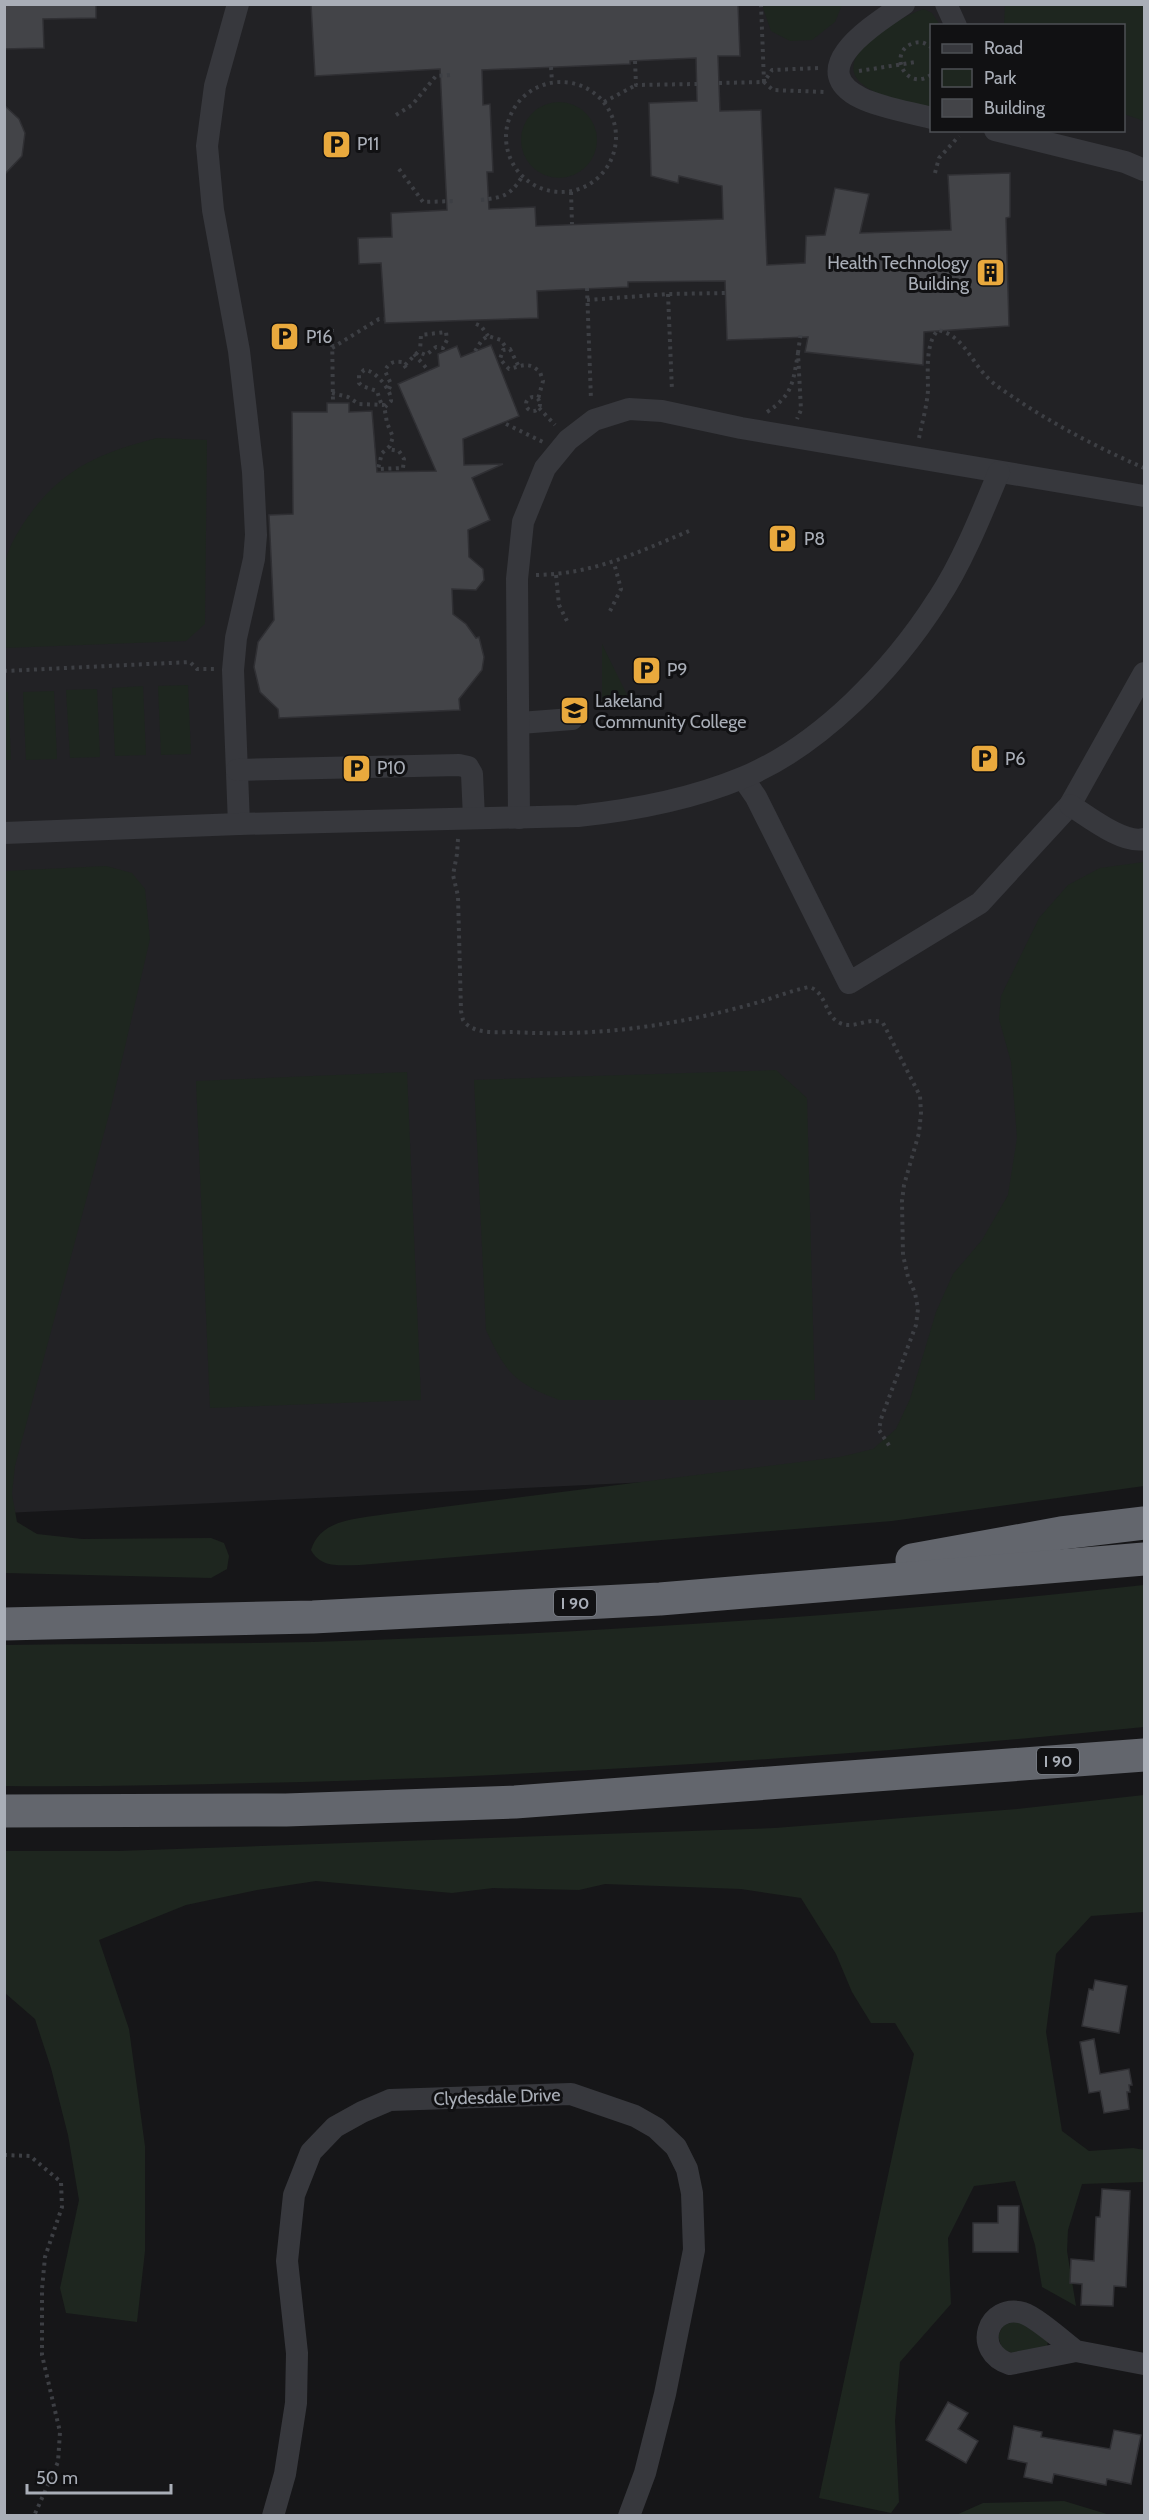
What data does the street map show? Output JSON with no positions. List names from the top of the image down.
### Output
{
  "streets": {
    "highway": ["I 90"],
    "street": ["Clydesdale Drive"]
  },
  "places": {
    "parking": [
      "P11",
      "P16",
      "P8",
      "P9",
      "P6",
      "P10"
    ],
    "building": ["Health Technology Building"],
    "school or university": ["Lakeland Community College"]
  },
  "legend": ["Road", "Park", "Building"],
  "scale_bar": "50 m"
}
